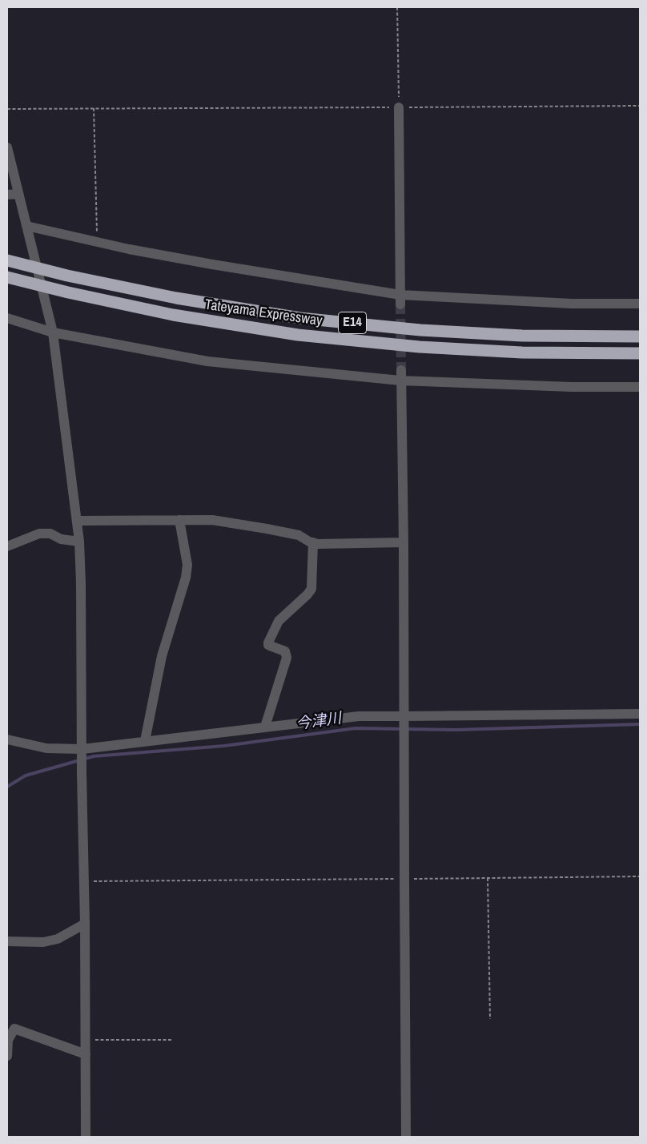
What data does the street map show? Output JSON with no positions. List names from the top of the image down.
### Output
{
  "streets": {
    "highway": ["Tateyama Expressway", "E14"]
  },
  "water": ["今津川"]
}
